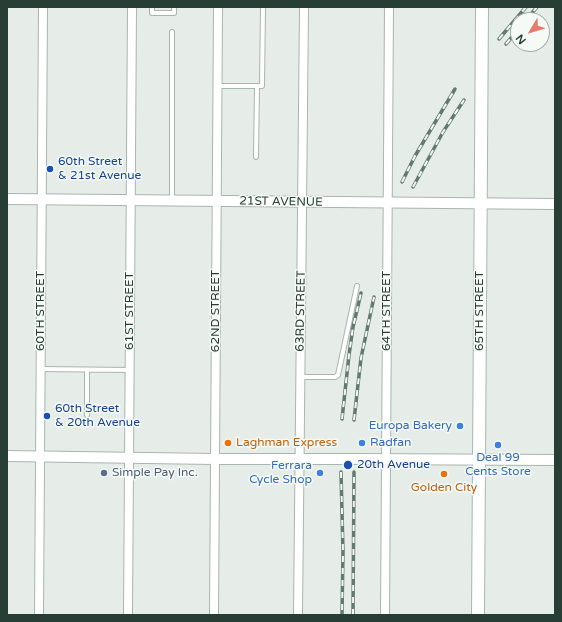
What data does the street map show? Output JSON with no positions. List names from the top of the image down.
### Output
{
  "streets": {
    "main road": ["65TH STREET"],
    "street": [
      "21ST AVENUE",
      "60TH STREET",
      "61ST STREET",
      "62ND STREET",
      "63RD STREET",
      "64TH STREET"
    ]
  },
  "crossings": [
    ["21ST AVENUE", "60TH STREET"],
    ["21ST AVENUE", "61ST STREET"],
    ["21ST AVENUE", "62ND STREET"],
    ["21ST AVENUE", "63RD STREET"],
    ["21ST AVENUE", "64TH STREET"],
    ["21ST AVENUE", "65TH STREET"]
  ],
  "places": [
    "60th Street & 21st Avenue",
    "60th Street & 20th Avenue",
    "Europa Bakery",
    "Laghman Express",
    "Radfan",
    "Deal 99 Cents Store",
    "20th Avenue",
    "Simple Pay Inc.",
    "Ferrara Cycle Shop",
    "Golden City"
  ],
  "north": "bottom left"
}
